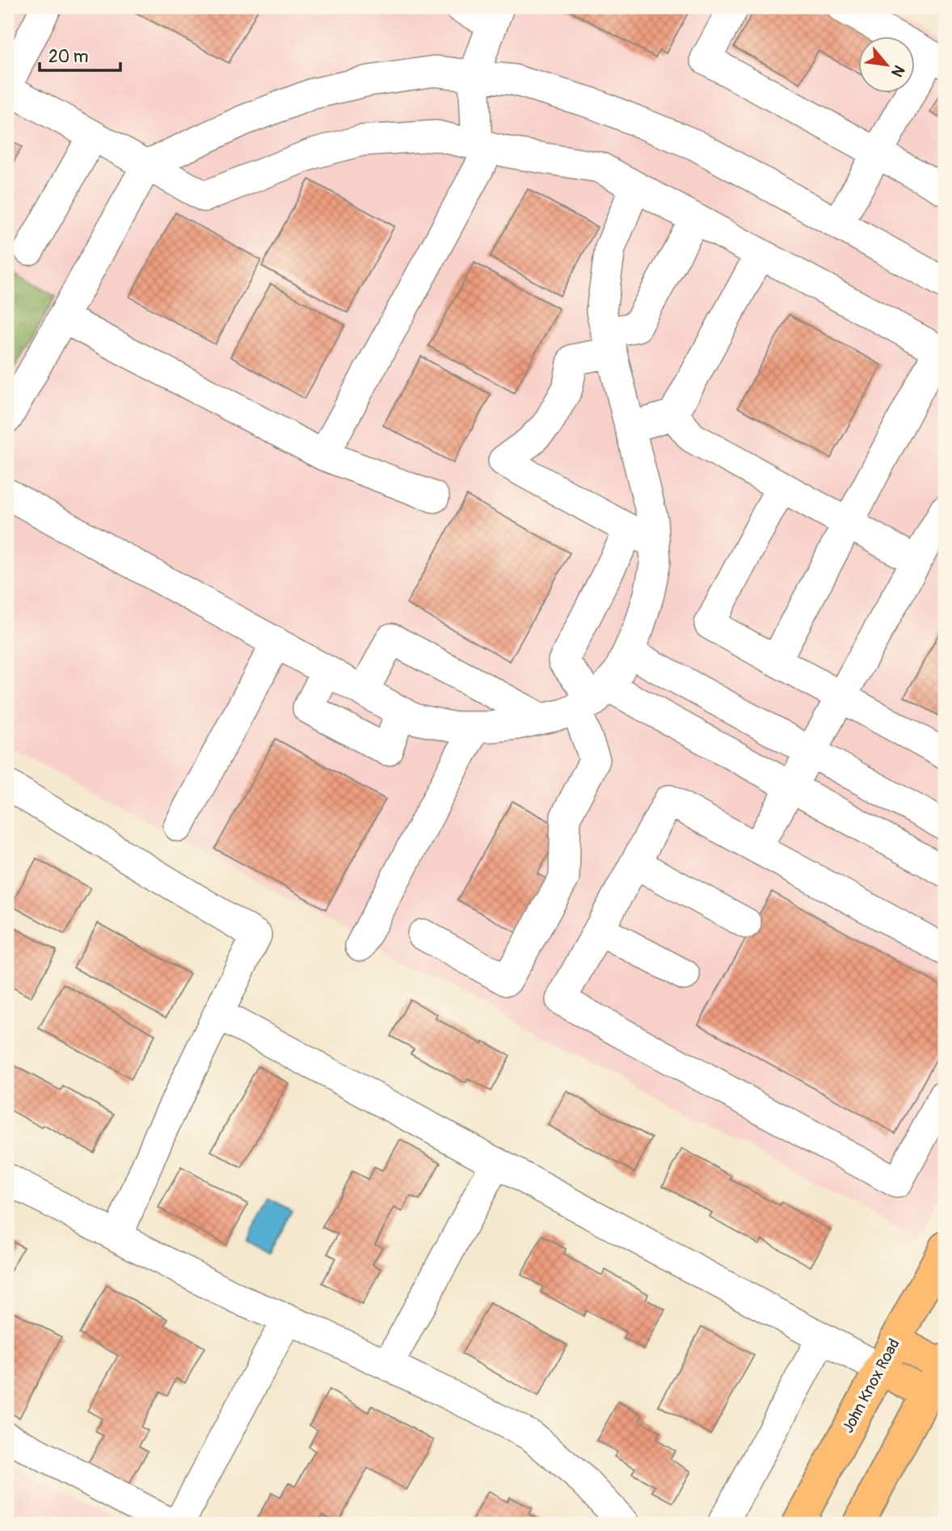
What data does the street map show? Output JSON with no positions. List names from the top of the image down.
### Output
{
  "streets": {
    "main road": ["John Knox Road"]
  },
  "scale_bar": "20 m",
  "north": "bottom right"
}
